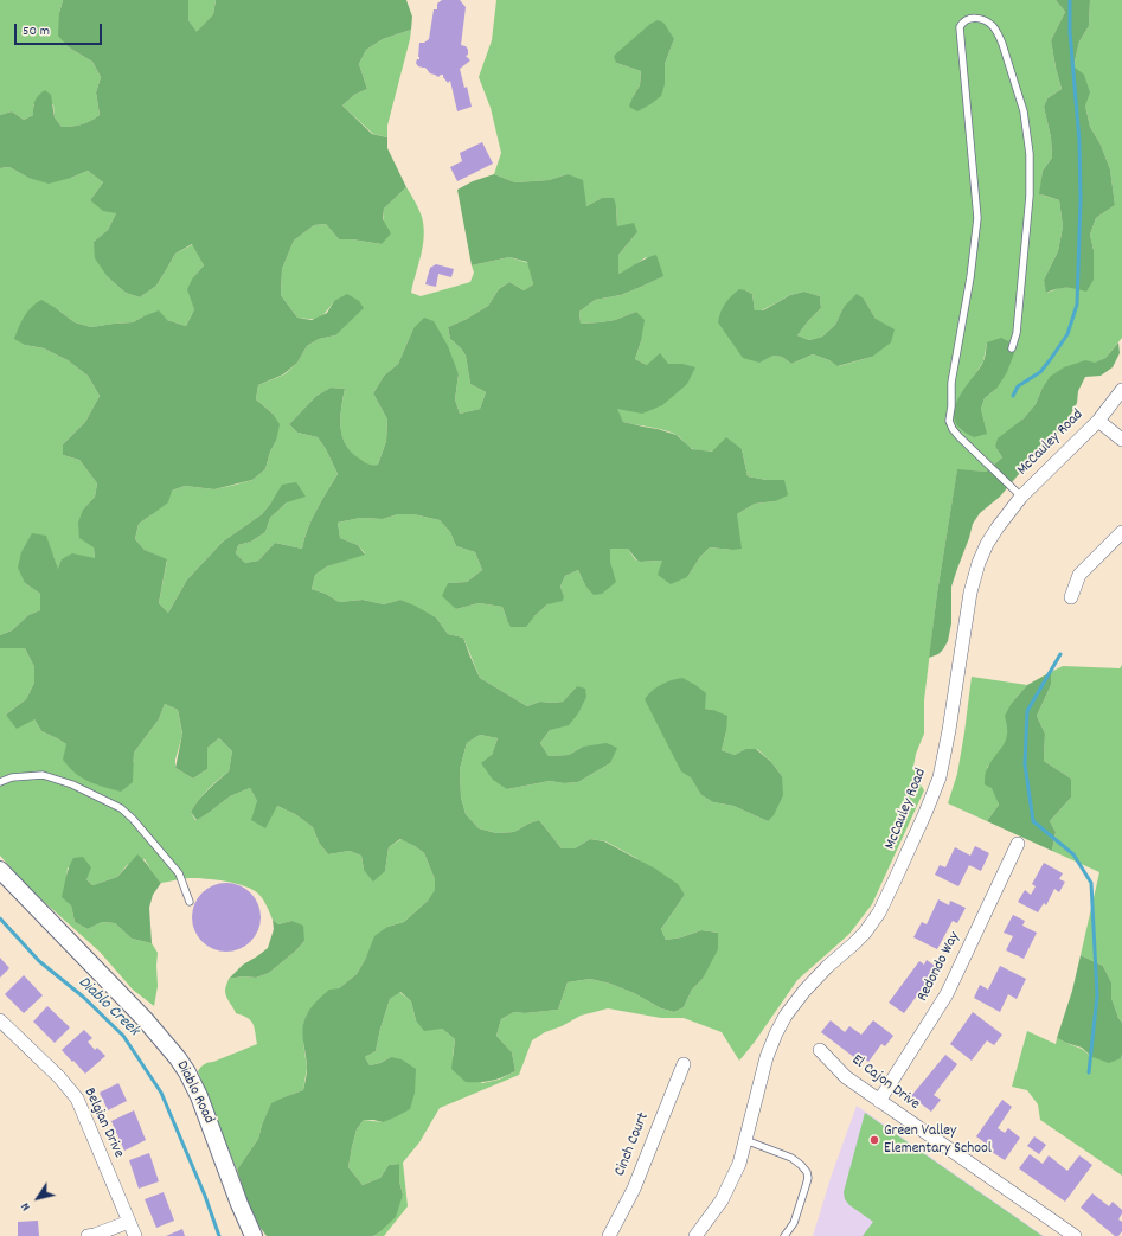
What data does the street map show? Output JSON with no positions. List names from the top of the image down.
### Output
{
  "streets": {
    "street": [
      "McCauley Road",
      "Redondo Way",
      "El Cajon Drive",
      "Diablo Road",
      "Belgian Drive",
      "Cinch Court"
    ]
  },
  "crossings": [
    ["Redondo Way", "El Cajon Drive"]
  ],
  "water": ["Diablo Creek"],
  "places": ["Green Valley Elementary School"],
  "scale_bar": "50 m",
  "north": "bottom left"
}
